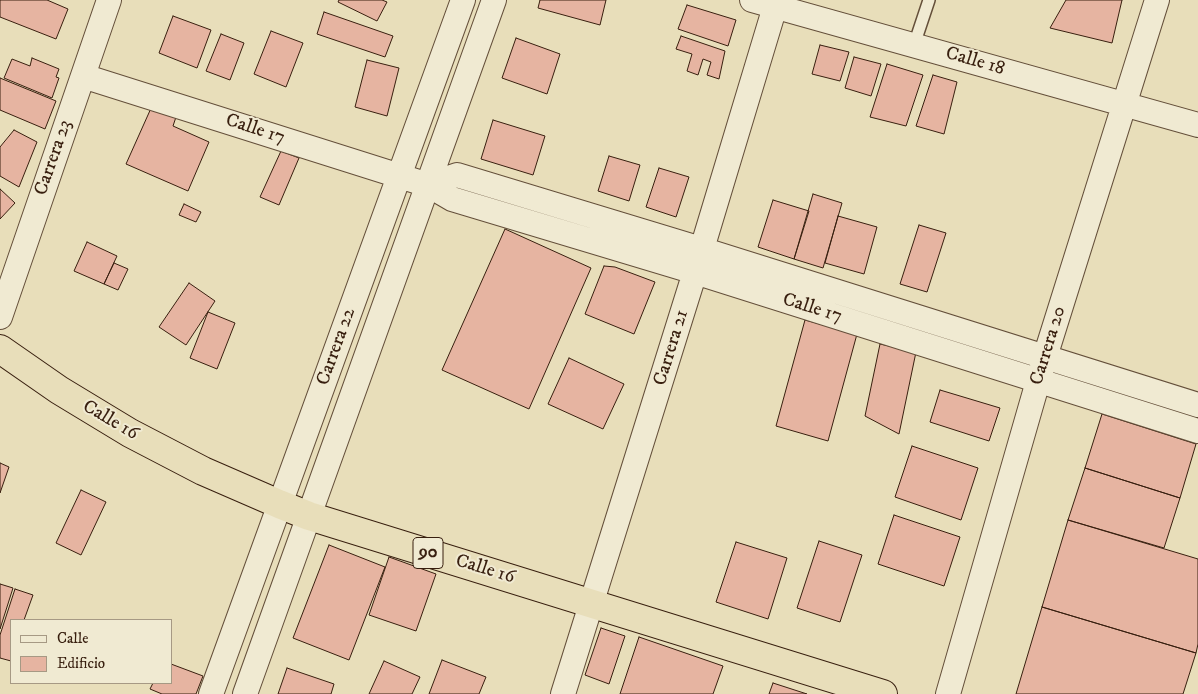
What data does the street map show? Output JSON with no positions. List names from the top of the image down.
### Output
{
  "streets": {
    "highway": ["Calle 16", "90"],
    "street": [
      "Calle 18",
      "Calle 17",
      "Carrera 23",
      "Carrera 20",
      "Carrera 22",
      "Carrera 21"
    ]
  },
  "crossings": [
    ["Calle 18", "Carrera 20"],
    ["Calle 18", "Carrera 21"],
    ["Calle 17", "Carrera 23"],
    ["Calle 17", "Carrera 20"],
    ["Calle 17", "Carrera 22"],
    ["Calle 17", "Carrera 21"],
    ["Carrera 22", "Calle 16"],
    ["Carrera 21", "Calle 16"]
  ],
  "legend": ["Calle", "Edificio"]
}
